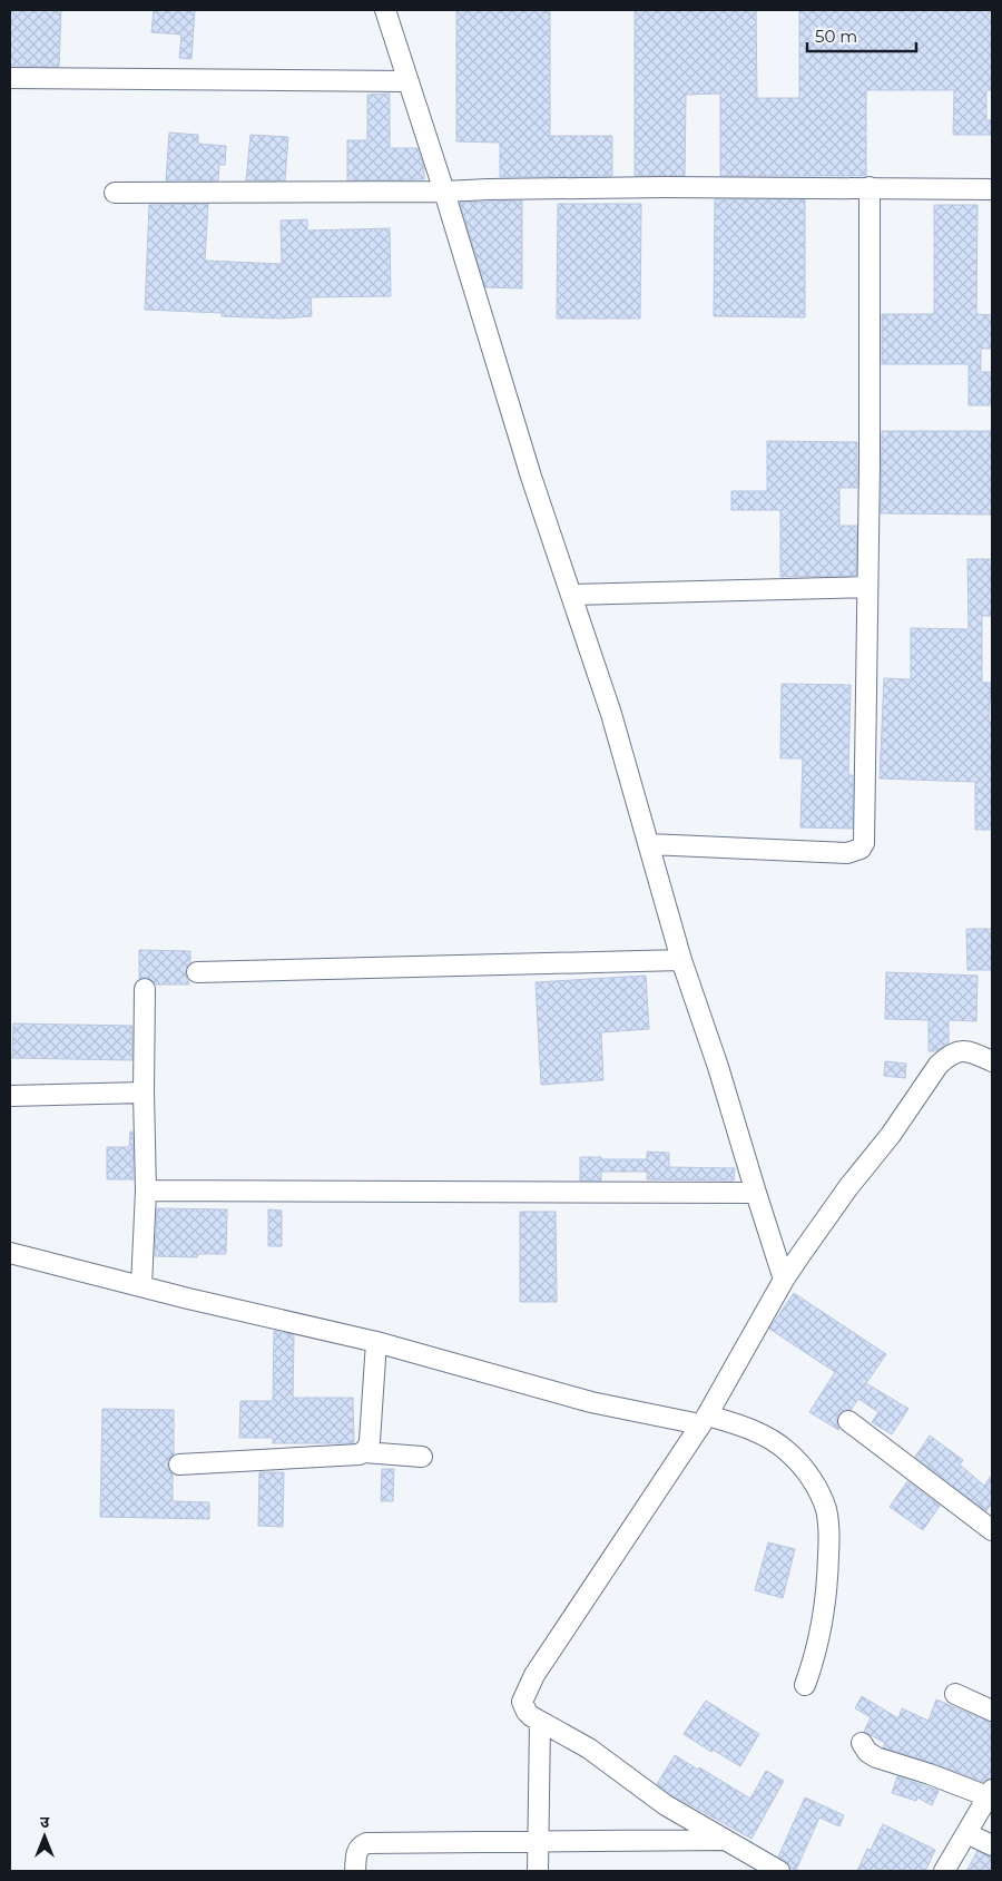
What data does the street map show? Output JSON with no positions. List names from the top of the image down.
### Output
{
  "scale_bar": "50 m",
  "north": "top"
}
